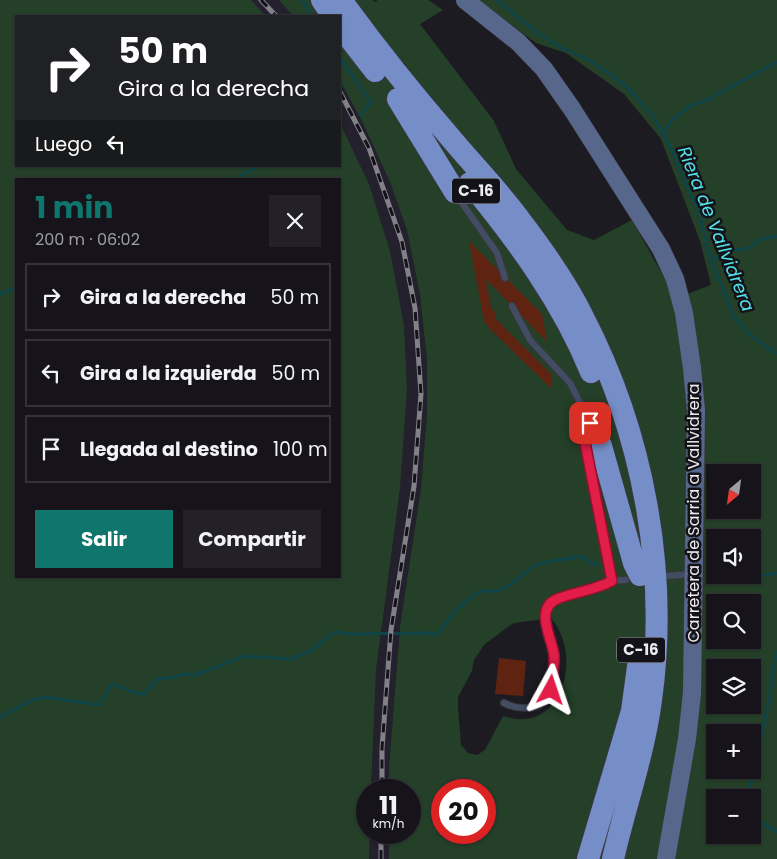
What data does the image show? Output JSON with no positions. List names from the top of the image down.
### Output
{
  "streets": {
    "highway": ["C-16"],
    "main road": ["Carretera de Sarria a Vallvidrera"]
  },
  "water": ["Riera de Vallvidrera"],
  "north": "bottom left",
  "page": {
    "turn": ["50 m", "Gira a la derecha"],
    "then": "Luego",
    "heading": ["1 min", "200 m · 06:02"],
    "list": [
      {
        "name": "Gira a la derecha",
        "value": "50 m"
      },
      {
        "name": "Gira a la izquierda",
        "value": "50 m"
      },
      {
        "name": "Llegada al destino",
        "value": "100 m"
      }
    ],
    "map_buttons": ["+", "−"],
    "buttons": ["Salir", "Compartir"],
    "speed": "11 km/h",
    "limit": "20"
  }
}
